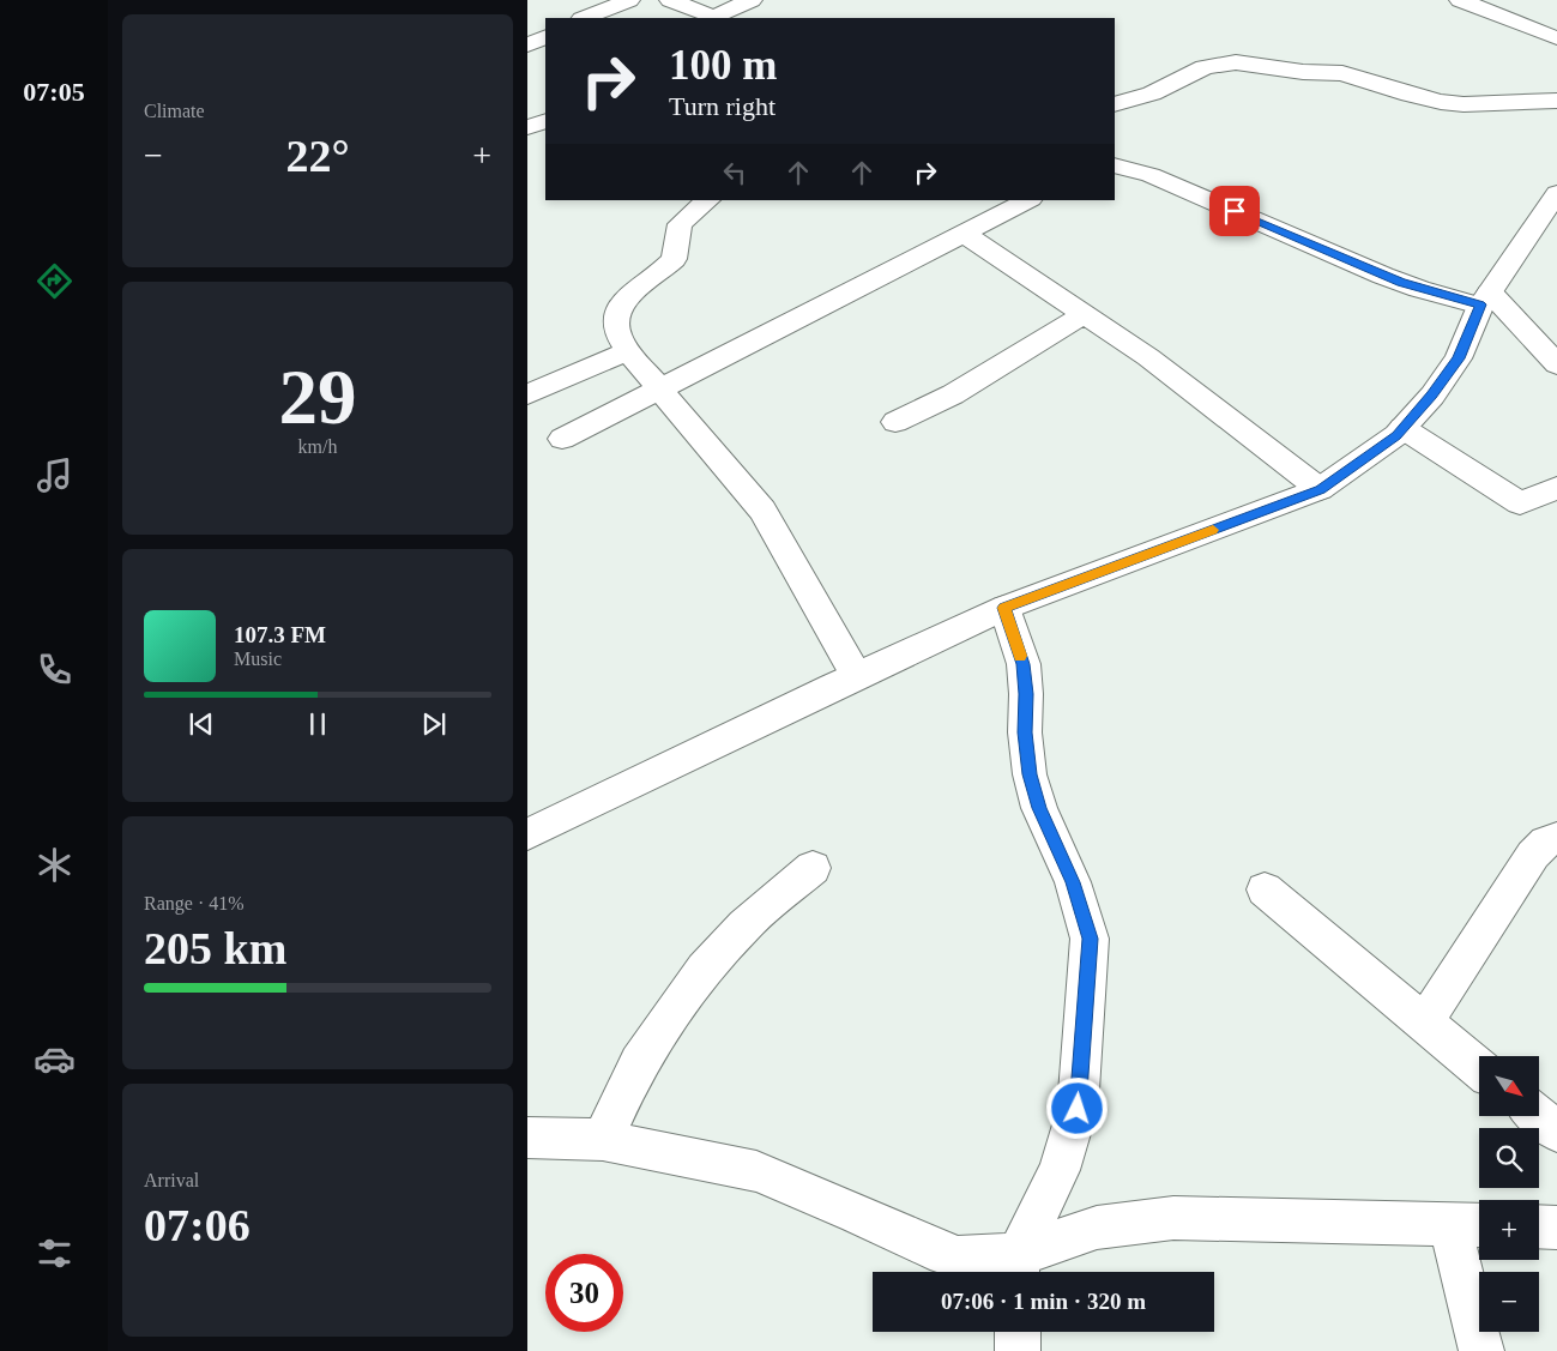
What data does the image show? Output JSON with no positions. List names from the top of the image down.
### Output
{
  "north": "bottom right",
  "page": {
    "tabs": "07:05",
    "tile": [
      "Climate",
      ["29", "km/h"],
      ["Range · 41%", "205 km"],
      ["Arrival", "07:06"]
    ],
    "turn": ["100 m", "Turn right"],
    "heat": ["−", "22°", "+"],
    "song": ["107.3 FM", "Music"],
    "map_buttons": ["+", "−"],
    "limit": "30",
    "trip": "07:06 · 1 min · 320 m"
  }
}
